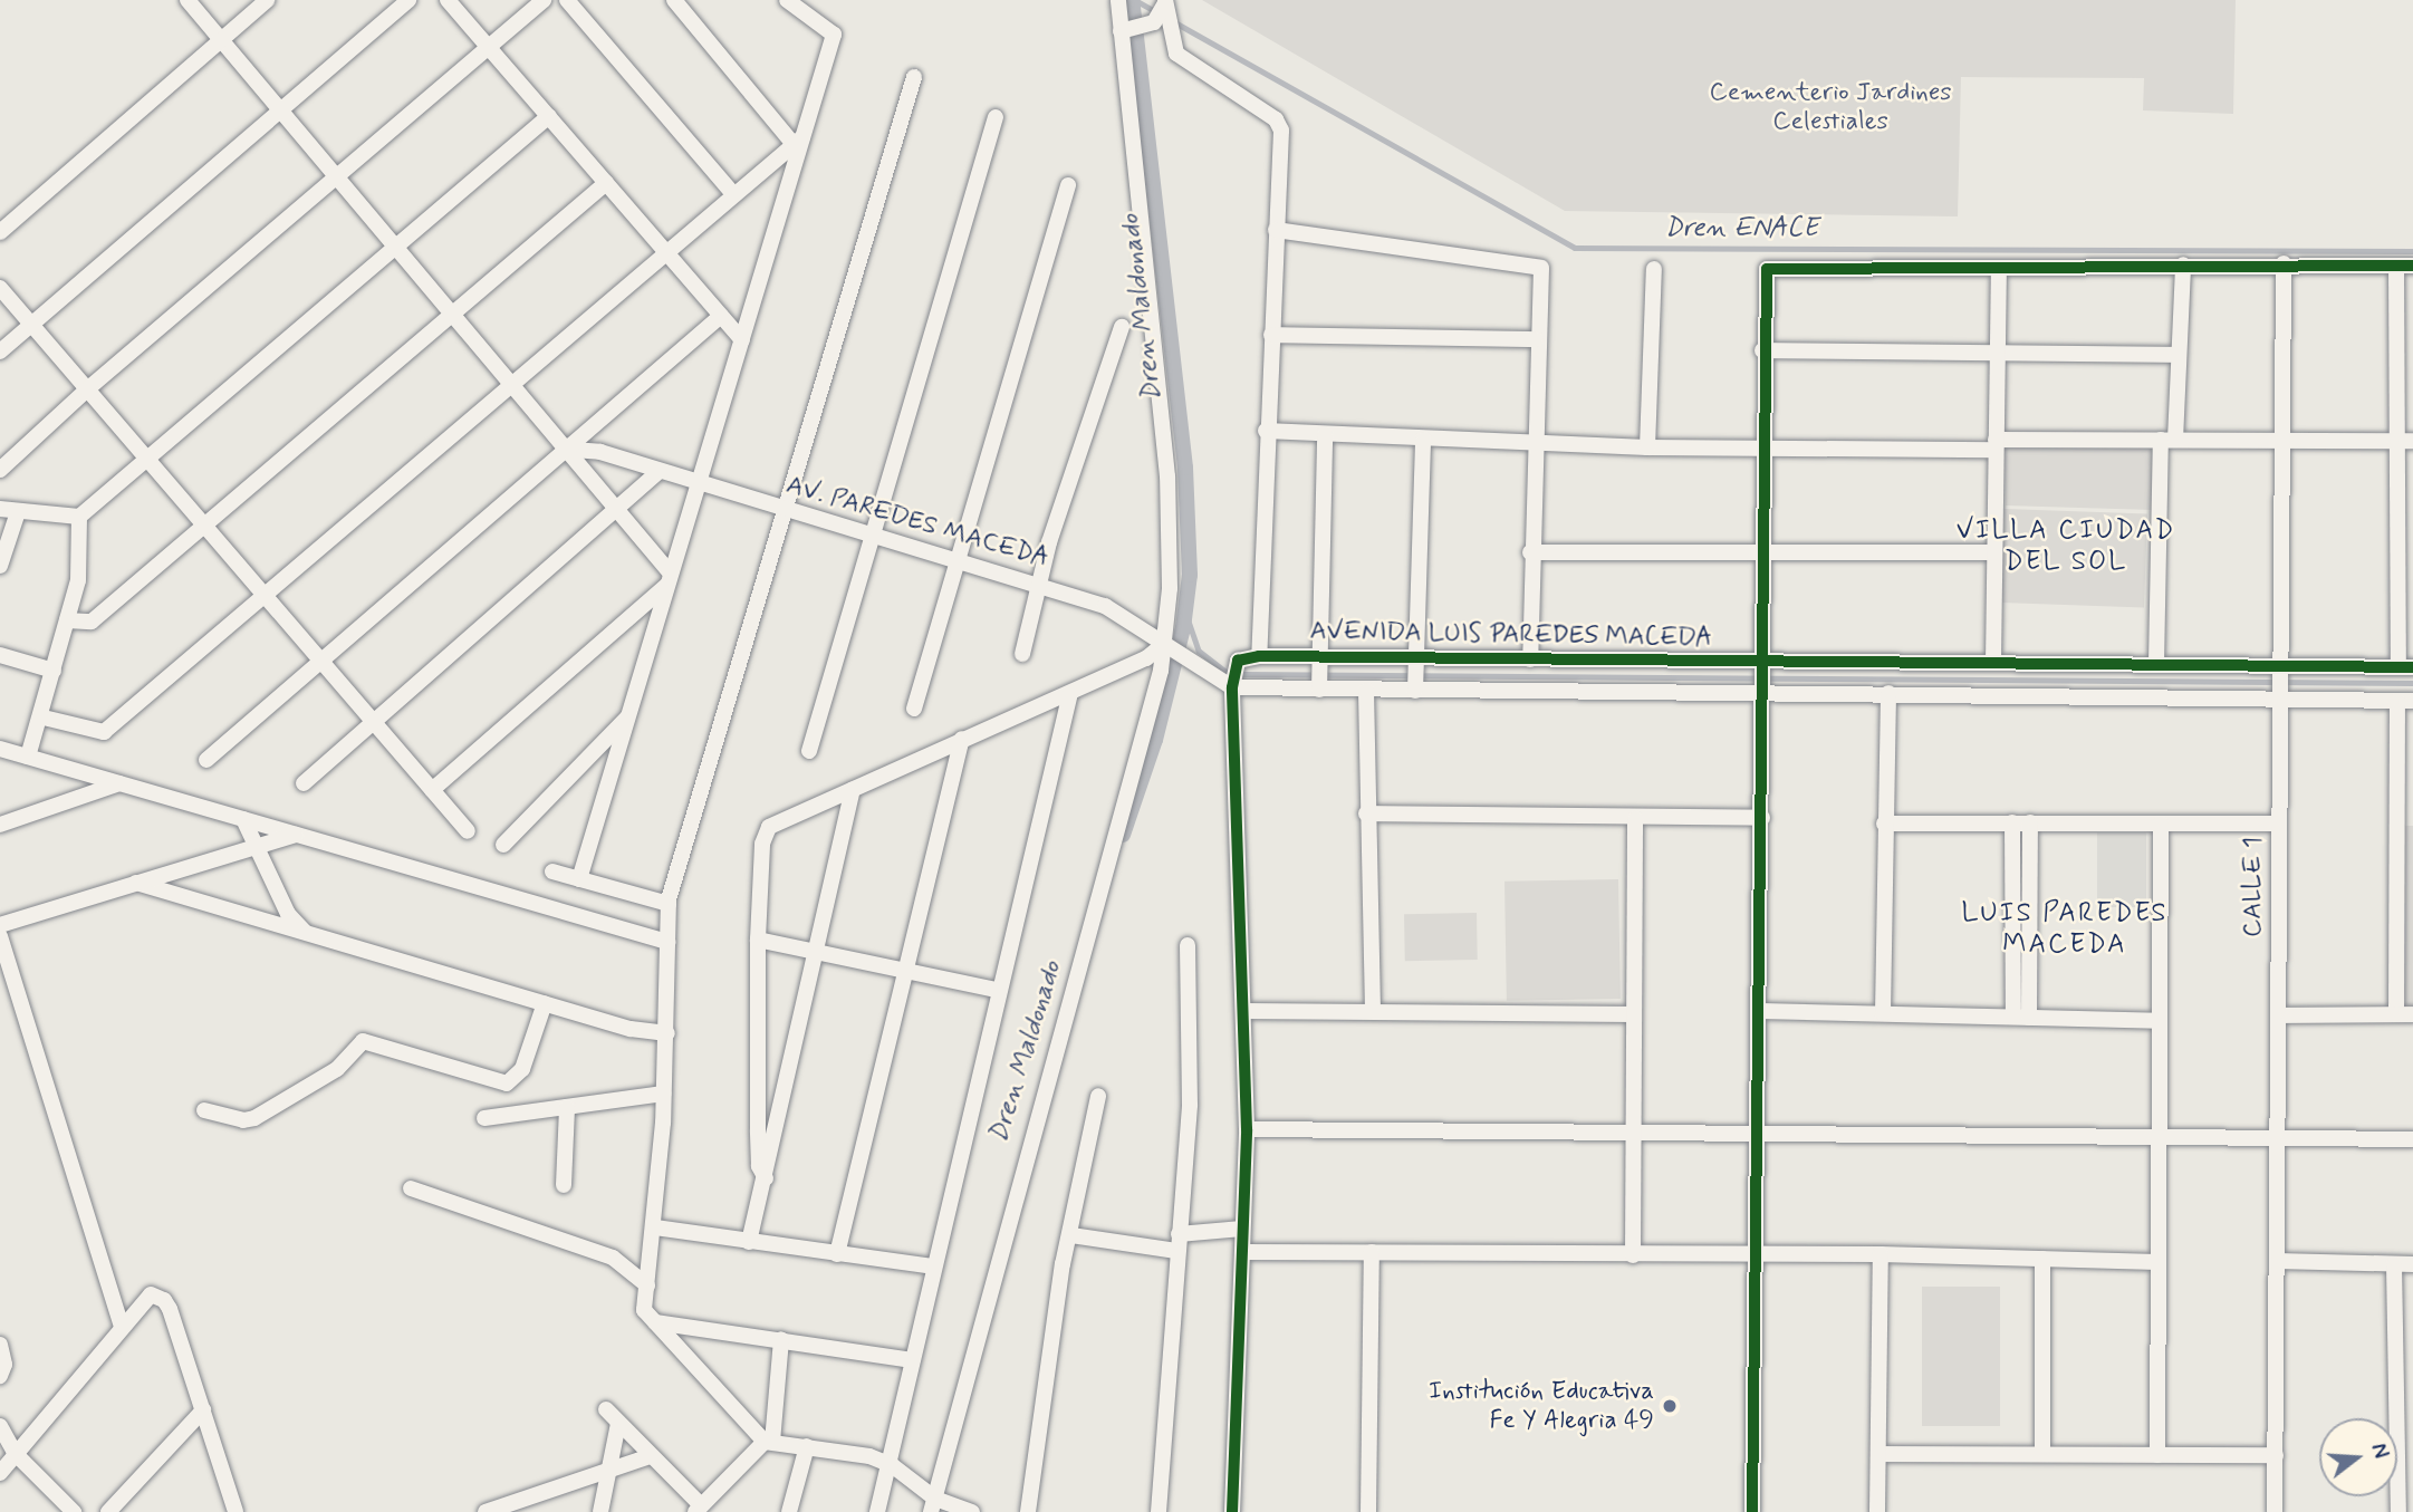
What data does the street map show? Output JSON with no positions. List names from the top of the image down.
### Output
{
  "streets": {
    "street": ["AV. PAREDES MACEDA", "AVENIDA LUIS PAREDES MACEDA", "CALLE 1"]
  },
  "crossings": [
    ["AV. PAREDES MACEDA", "AVENIDA LUIS PAREDES MACEDA"],
    ["AVENIDA LUIS PAREDES MACEDA", "CALLE 1"]
  ],
  "districts": ["VILLA CIUDAD DEL SOL", "LUIS PAREDES MACEDA"],
  "water": ["Dren ENACE", "Dren Maldonado"],
  "parks": ["Cementerio Jardines Celestiales"],
  "places": ["Institución Educativa Fe Y Alegria 49"],
  "north": "right"
}
